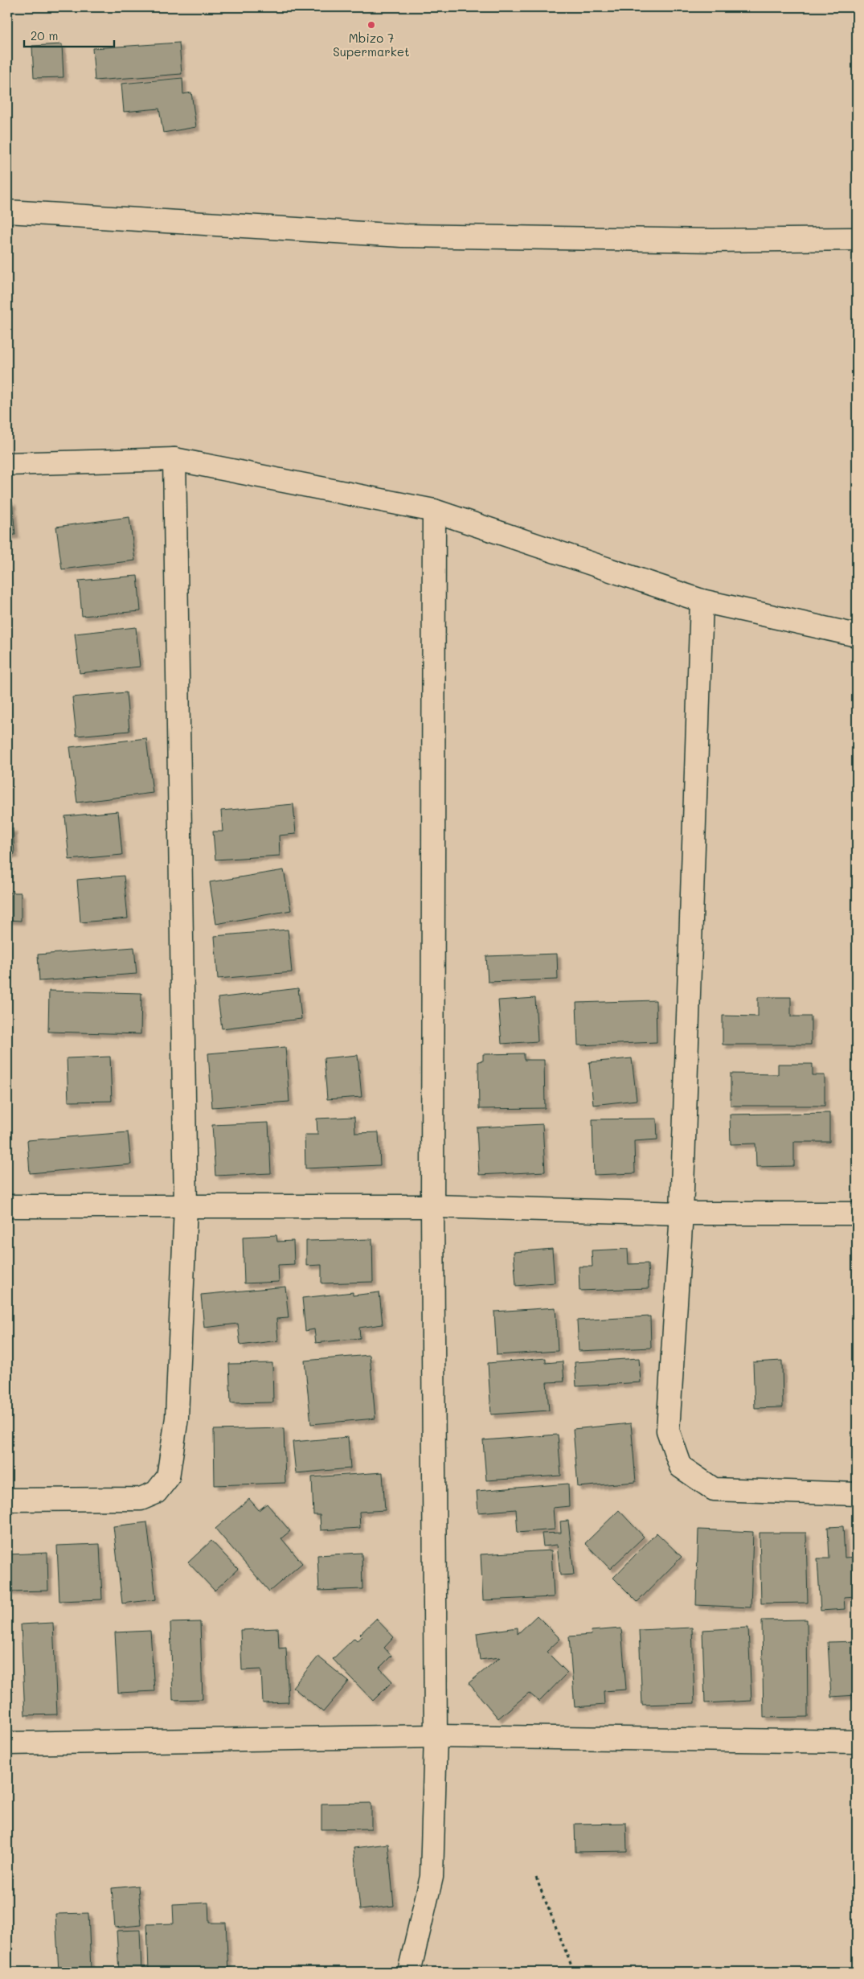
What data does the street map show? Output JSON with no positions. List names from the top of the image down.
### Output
{
  "places": ["Mbizo 7 Supermarket"],
  "scale_bar": "20 m"
}
